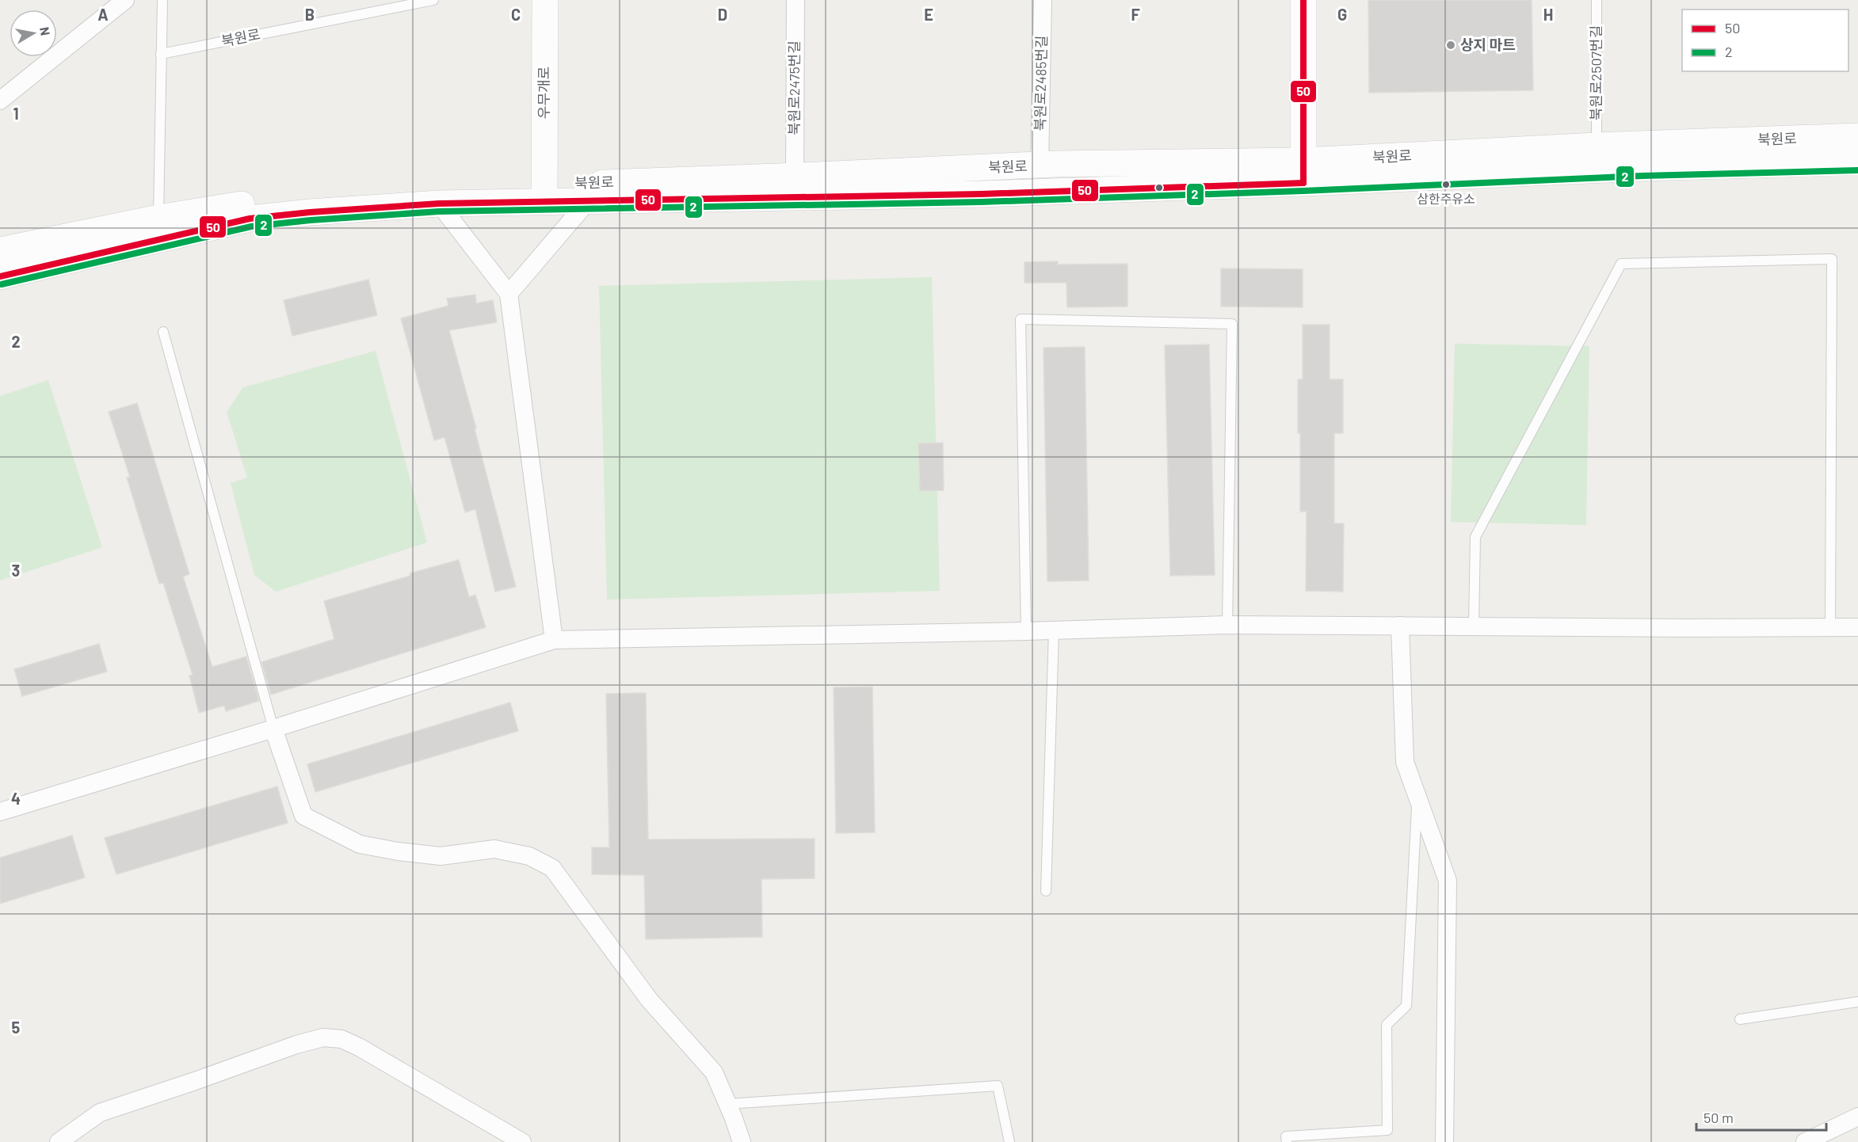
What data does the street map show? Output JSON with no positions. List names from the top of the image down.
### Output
{
  "streets": {
    "street": [
      "북원로",
      "북원로2485번길",
      "북원로2475번길",
      "우무개로"
    ],
    "lane": ["북원로2507번길"]
  },
  "crossings": [
    ["북원로", "북원로2507번길"],
    ["북원로", "북원로2485번길"],
    ["북원로", "북원로2475번길"],
    ["북원로", "우무개로"]
  ],
  "places": ["상지 마트", "삼한주유소"],
  "lines": ["transit line 50", "transit line 2"],
  "legend": ["50", "2"],
  "scale_bar": "50 m",
  "north": "right",
  "grid": {
    "columns": [
      "A",
      "B",
      "C",
      "D",
      "E",
      "F",
      "G",
      "H"
    ],
    "rows": [
      "1",
      "2",
      "3",
      "4",
      "5"
    ]
  }
}
